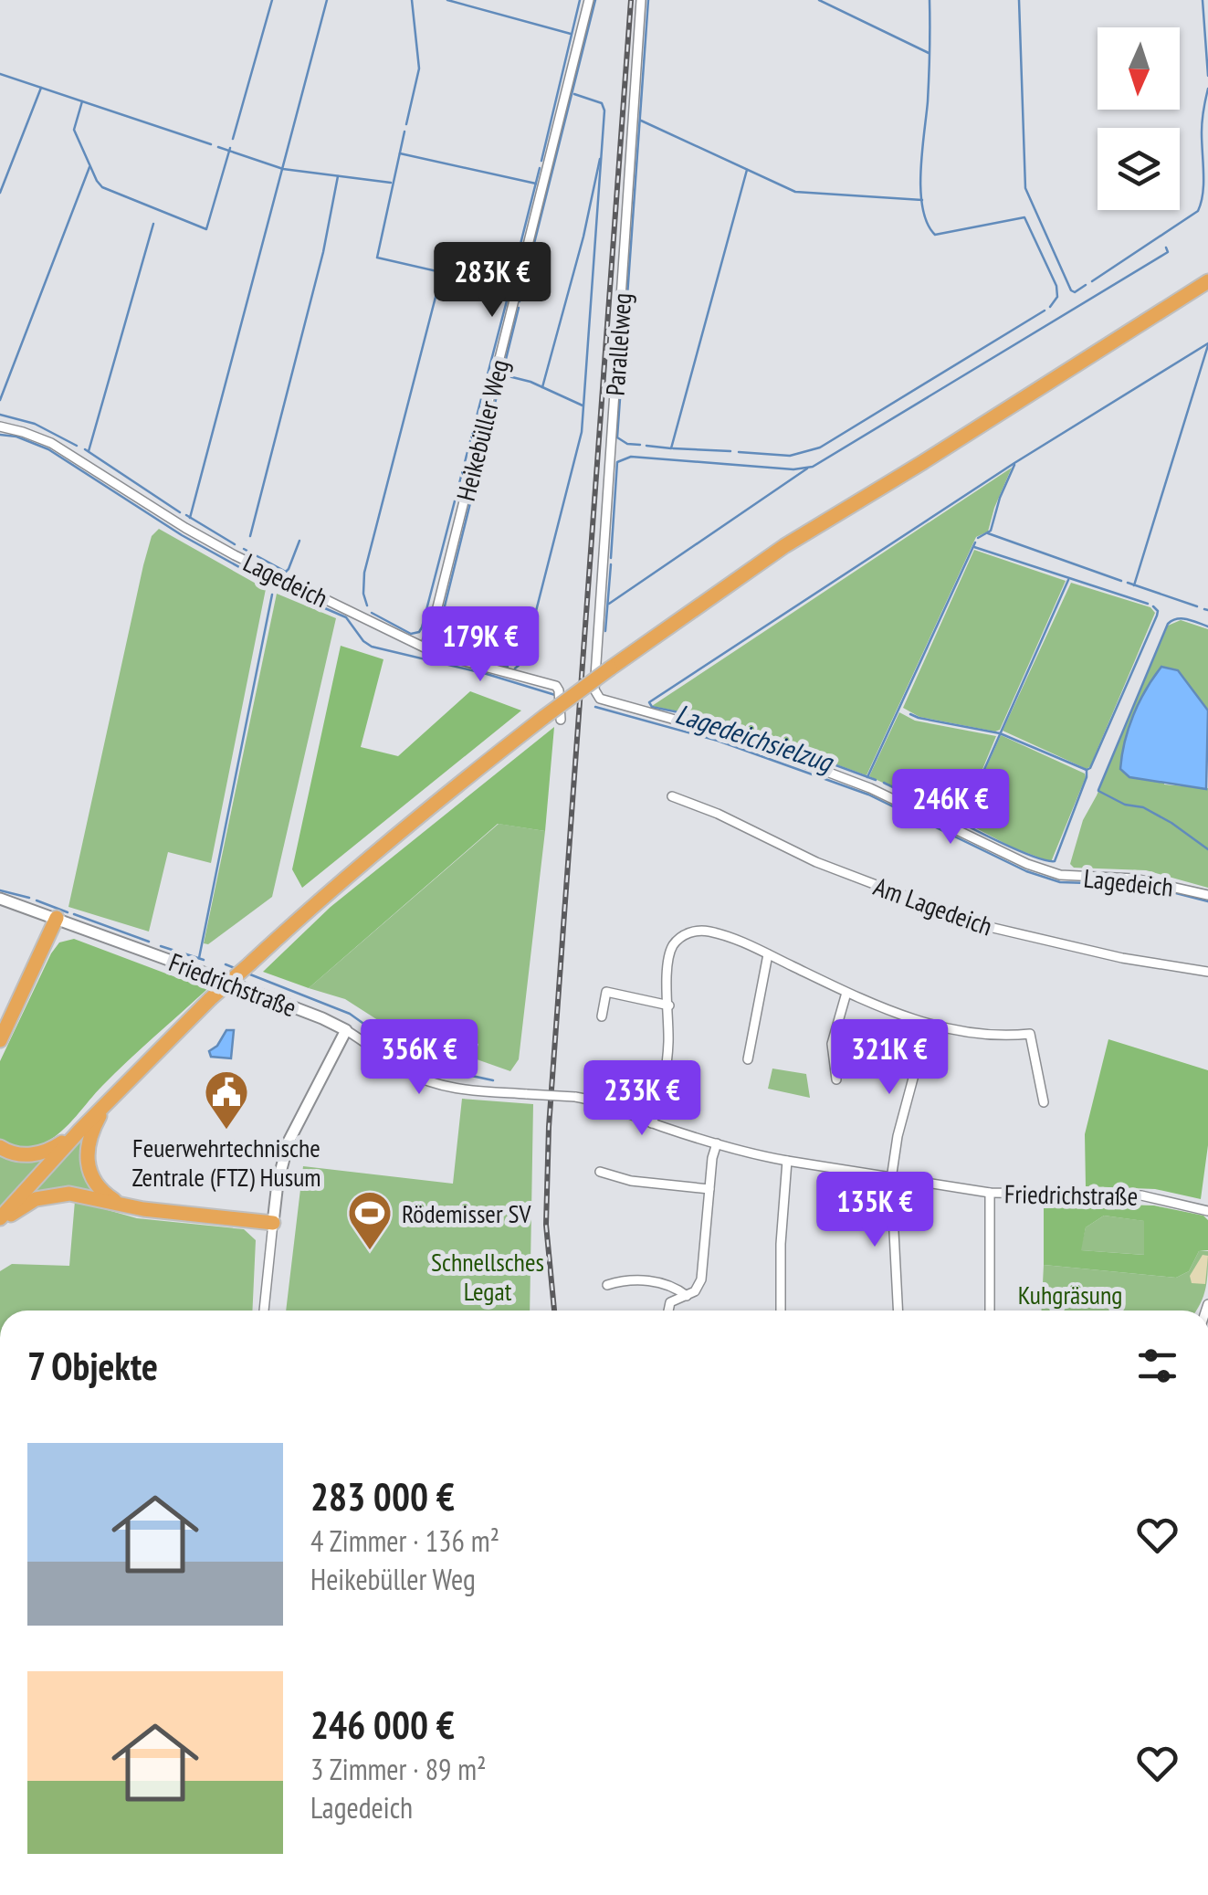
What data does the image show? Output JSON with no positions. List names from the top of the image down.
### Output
{
  "streets": {
    "street": [
      "Parallelweg",
      "Heikebüller Weg",
      "Lagedeich",
      "Am Lagedeich",
      "Friedrichstraße"
    ]
  },
  "crossings": [
    ["Parallelweg", "Lagedeich"],
    ["Heikebüller Weg", "Lagedeich"]
  ],
  "water": ["Lagedeichsielzug"],
  "parks": ["Schnellsches Legat", "Kuhgräsung"],
  "places": {
    "public building": ["Feuerwehrtechnische Zentrale (FTZ) Husum"],
    "sports": ["Rödemisser SV"]
  },
  "north": "bottom",
  "page": {
    "price": [
      "283K €",
      "179K €",
      "246K €",
      "356K €",
      "321K €",
      "233K €",
      "135K €"
    ],
    "heading": "7 Objekte",
    "list": [
      {
        "name": "283 000 €",
        "note": "4 Zimmer · 136 m² · Heikebüller Weg"
      },
      {
        "name": "246 000 €",
        "note": "3 Zimmer · 89 m² · Lagedeich"
      }
    ]
  }
}
